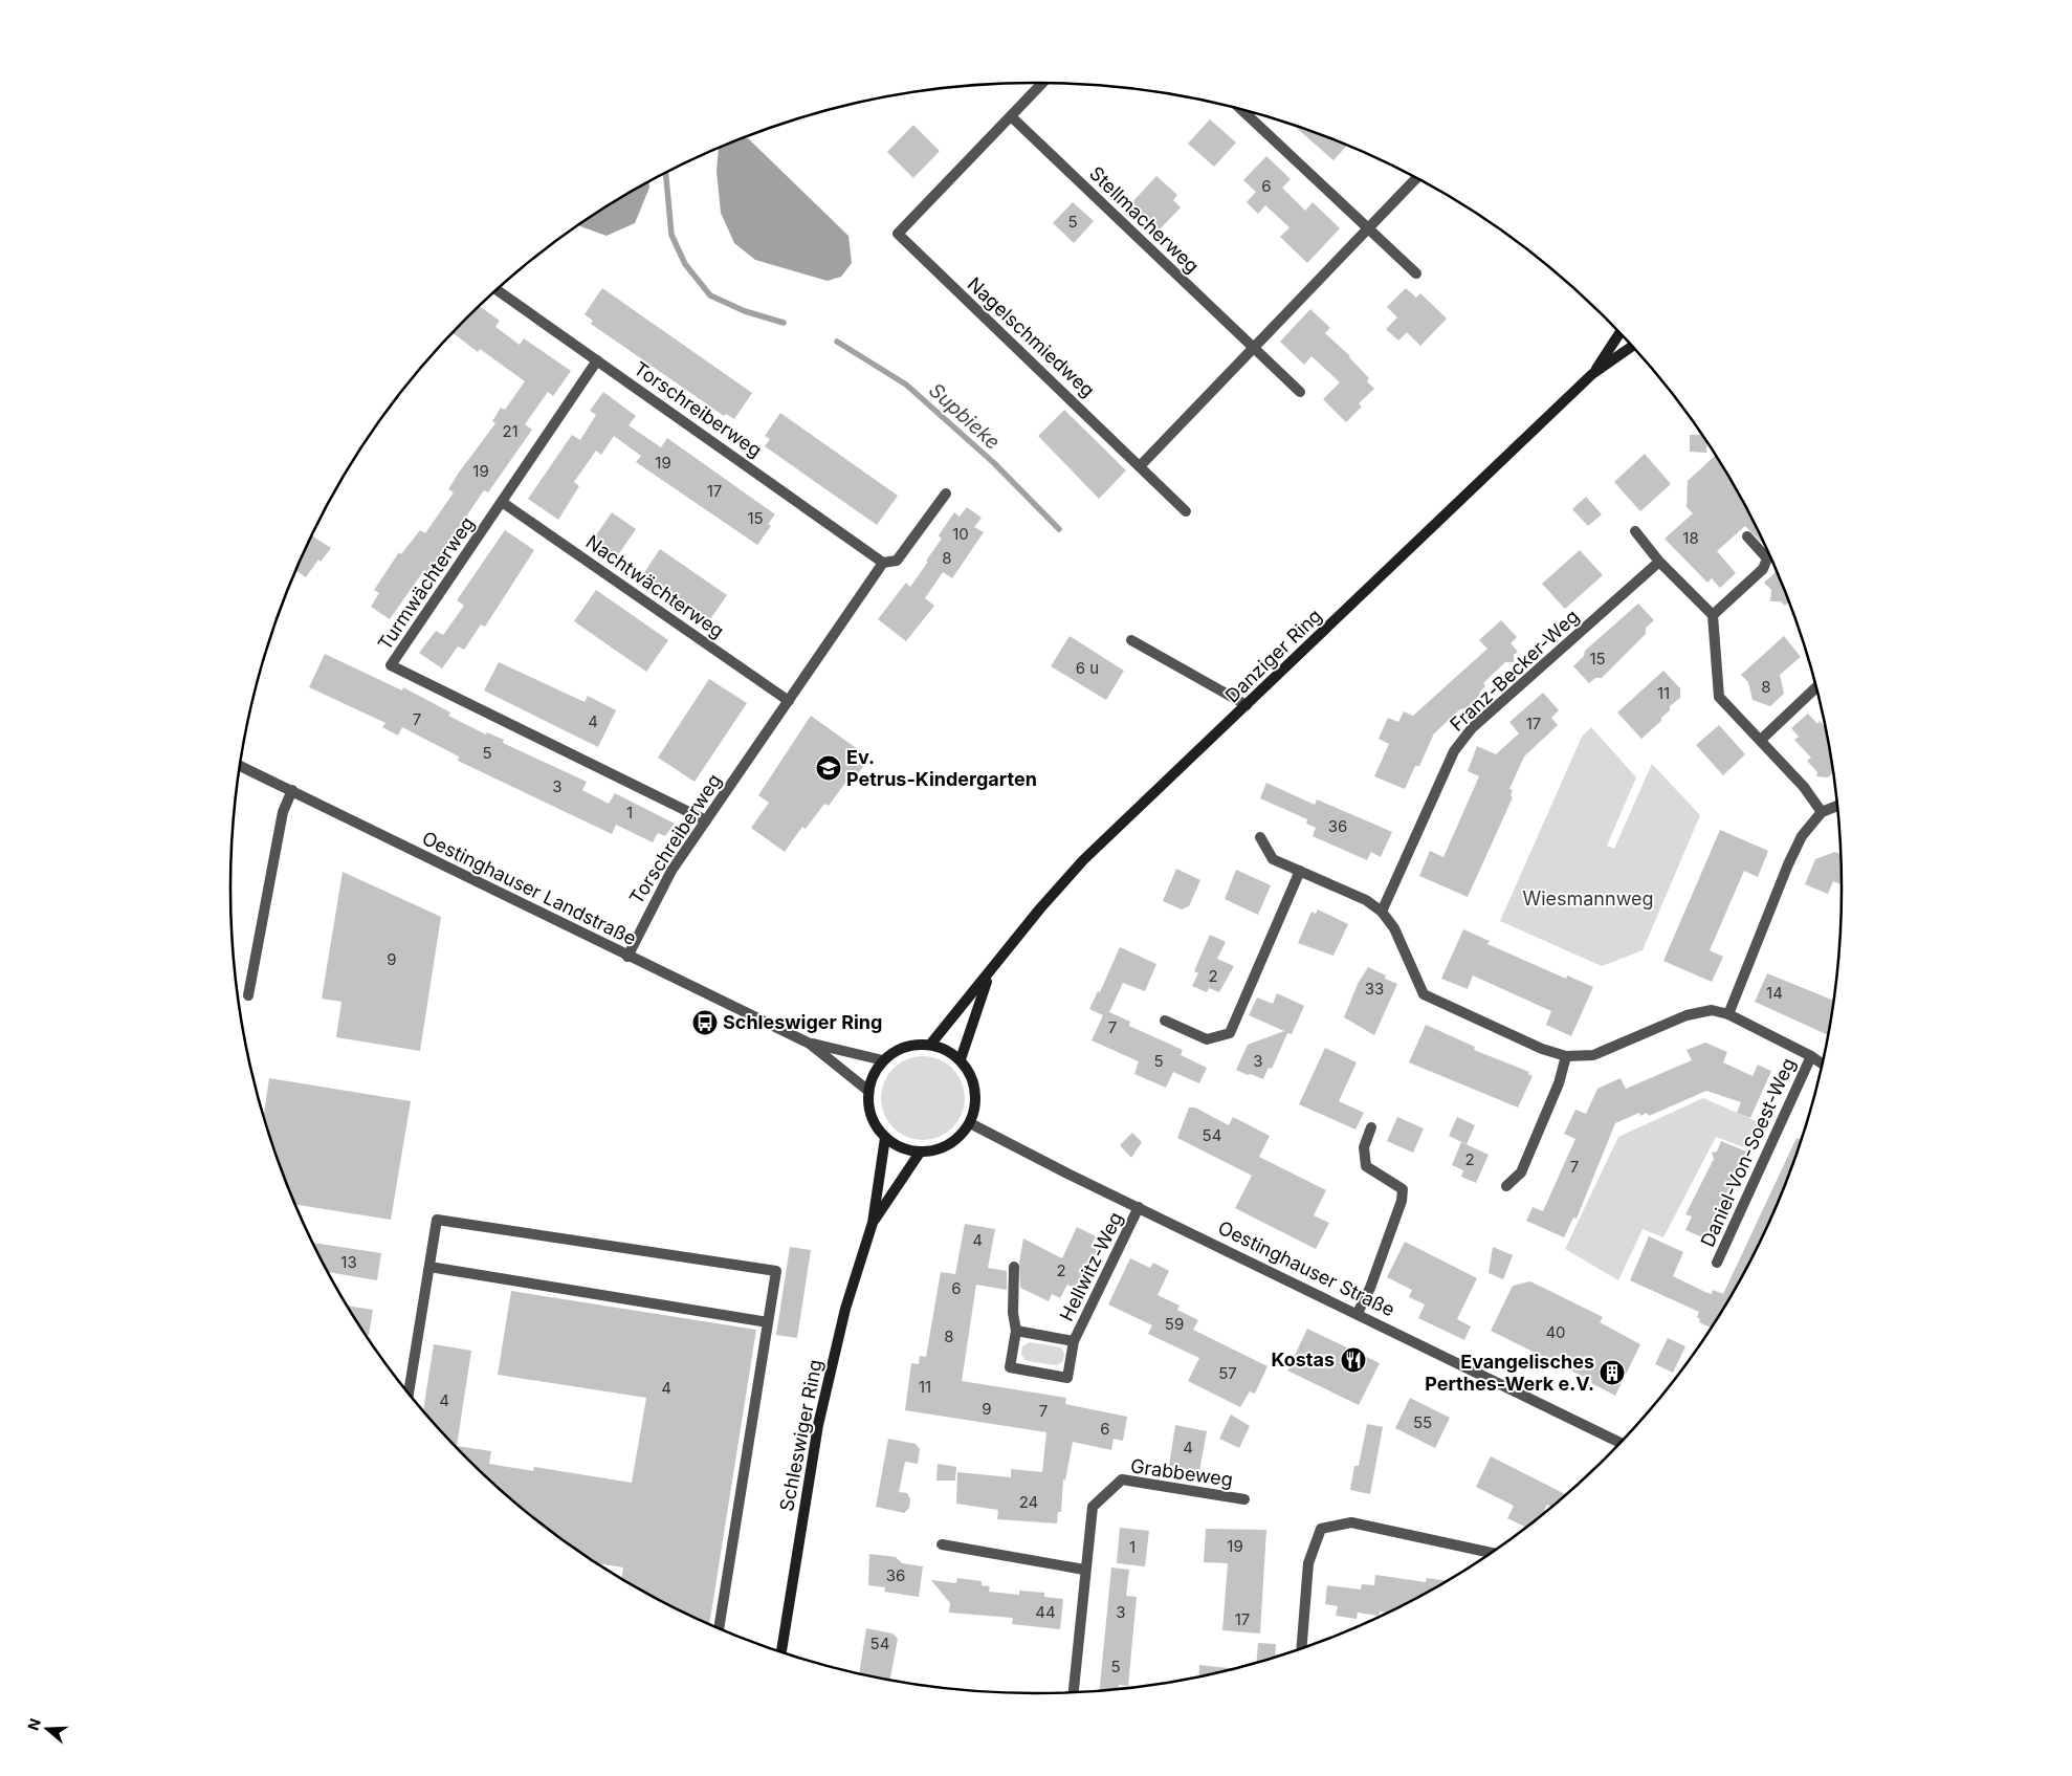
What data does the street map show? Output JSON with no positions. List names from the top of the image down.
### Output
{
  "streets": {
    "main road": ["Danziger Ring", "Schleswiger Ring"],
    "street": [
      "Stellmacherweg",
      "Nagelschmiedweg",
      "Torschreiberweg",
      "Turmwächterweg",
      "Nachtwächterweg",
      "Franz-Becker-Weg",
      "Oestinghauser Landstraße",
      "Daniel-Von-Soest-Weg",
      "Hellwitz-Weg",
      "Oestinghauser Straße",
      "Grabbeweg"
    ]
  },
  "crossings": [
    ["Stellmacherweg", "Nagelschmiedweg"],
    ["Torschreiberweg", "Turmwächterweg"],
    ["Torschreiberweg", "Nachtwächterweg"],
    ["Torschreiberweg", "Oestinghauser Landstraße"],
    ["Turmwächterweg", "Nachtwächterweg"],
    ["Danziger Ring", "Oestinghauser Landstraße"],
    ["Danziger Ring", "Oestinghauser Straße"],
    ["Danziger Ring", "Schleswiger Ring"],
    ["Oestinghauser Landstraße", "Oestinghauser Straße"],
    ["Oestinghauser Landstraße", "Schleswiger Ring"],
    ["Hellwitz-Weg", "Oestinghauser Straße"],
    ["Oestinghauser Straße", "Schleswiger Ring"]
  ],
  "water": ["Supbieke"],
  "parks": ["Wiesmannweg"],
  "places": {
    "school or university": ["Ev. Petrus-Kindergarten"],
    "bus stop": ["Schleswiger Ring"],
    "restaurant": ["Kostas"],
    "building": ["Evangelisches Perthes-Werk e.V."]
  },
  "house_numbers": [
    "6",
    "5",
    "21",
    "19",
    "19",
    "17",
    "15",
    "10",
    "18",
    "8",
    "15",
    "6 u",
    "8",
    "11",
    "7",
    "4",
    "17",
    "5",
    "3",
    "1",
    "36",
    "9",
    "2",
    "33",
    "14",
    "7",
    "5",
    "3",
    "54",
    "2",
    "7",
    "4",
    "13",
    "2",
    "6",
    "59",
    "40",
    "8",
    "57",
    "11",
    "4",
    "4",
    "9",
    "7",
    "55",
    "6",
    "4",
    "24",
    "19",
    "1",
    "36",
    "44",
    "3",
    "17",
    "54",
    "5"
  ],
  "north": "left"
}
